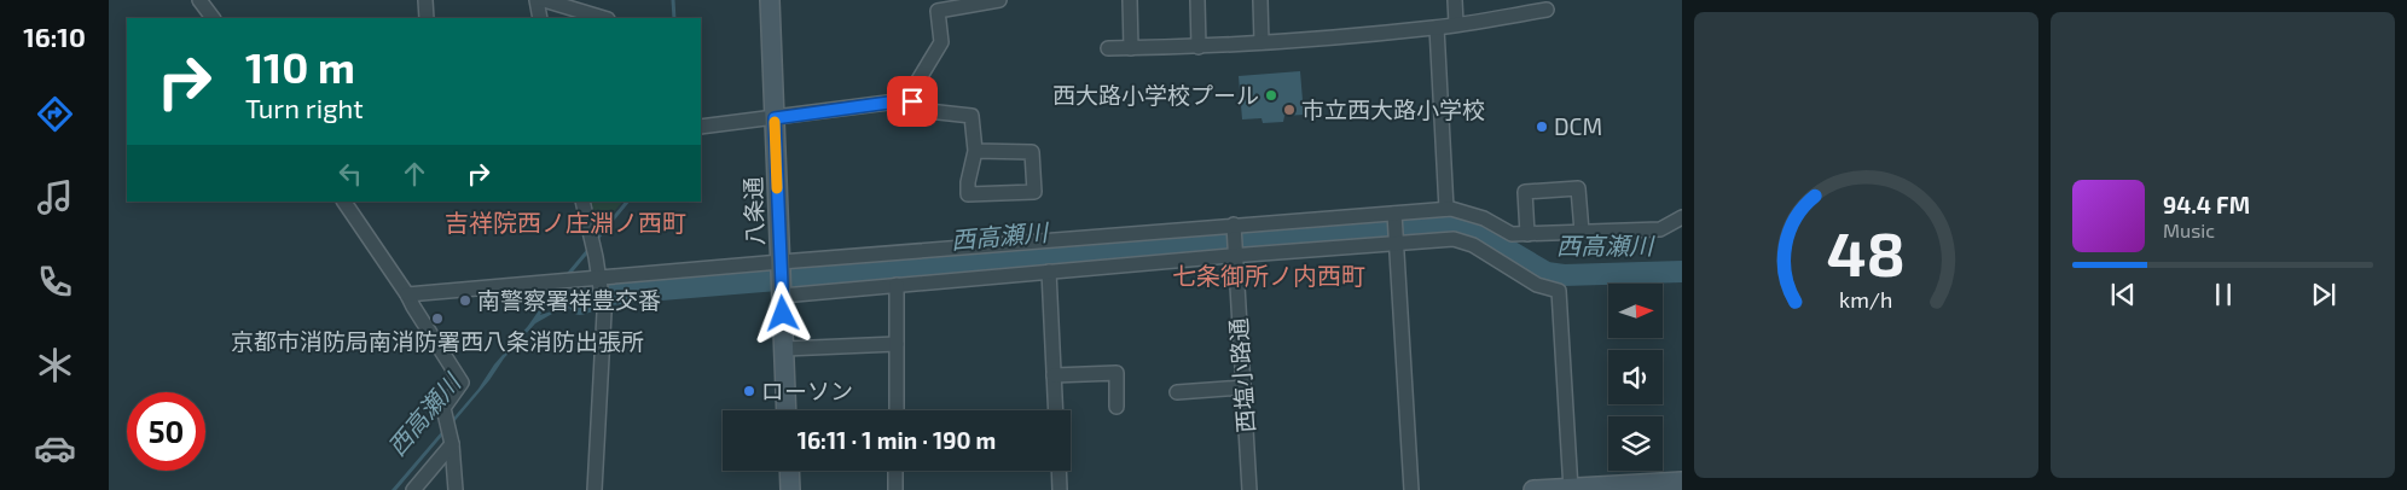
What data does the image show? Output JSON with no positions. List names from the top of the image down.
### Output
{
  "streets": {
    "main road": ["八条通"],
    "street": ["西塩小路通"]
  },
  "districts": ["吉祥院西ノ庄淵ノ西町", "七条御所ノ内西町"],
  "water": ["西高瀬川"],
  "places": [
    "西大路小学校プール",
    "市立西大路小学校",
    "DCM",
    "南警察署祥豊交番",
    "京都市消防局南消防署西八条消防出張所",
    "ローソン"
  ],
  "north": "right",
  "page": {
    "tabs": "16:10",
    "turn": ["110 m", "Turn right"],
    "song": ["94.4 FM", "Music"],
    "limit": "50",
    "trip": "16:11 · 1 min · 190 m",
    "gauge": ["48", "km/h"]
  }
}
